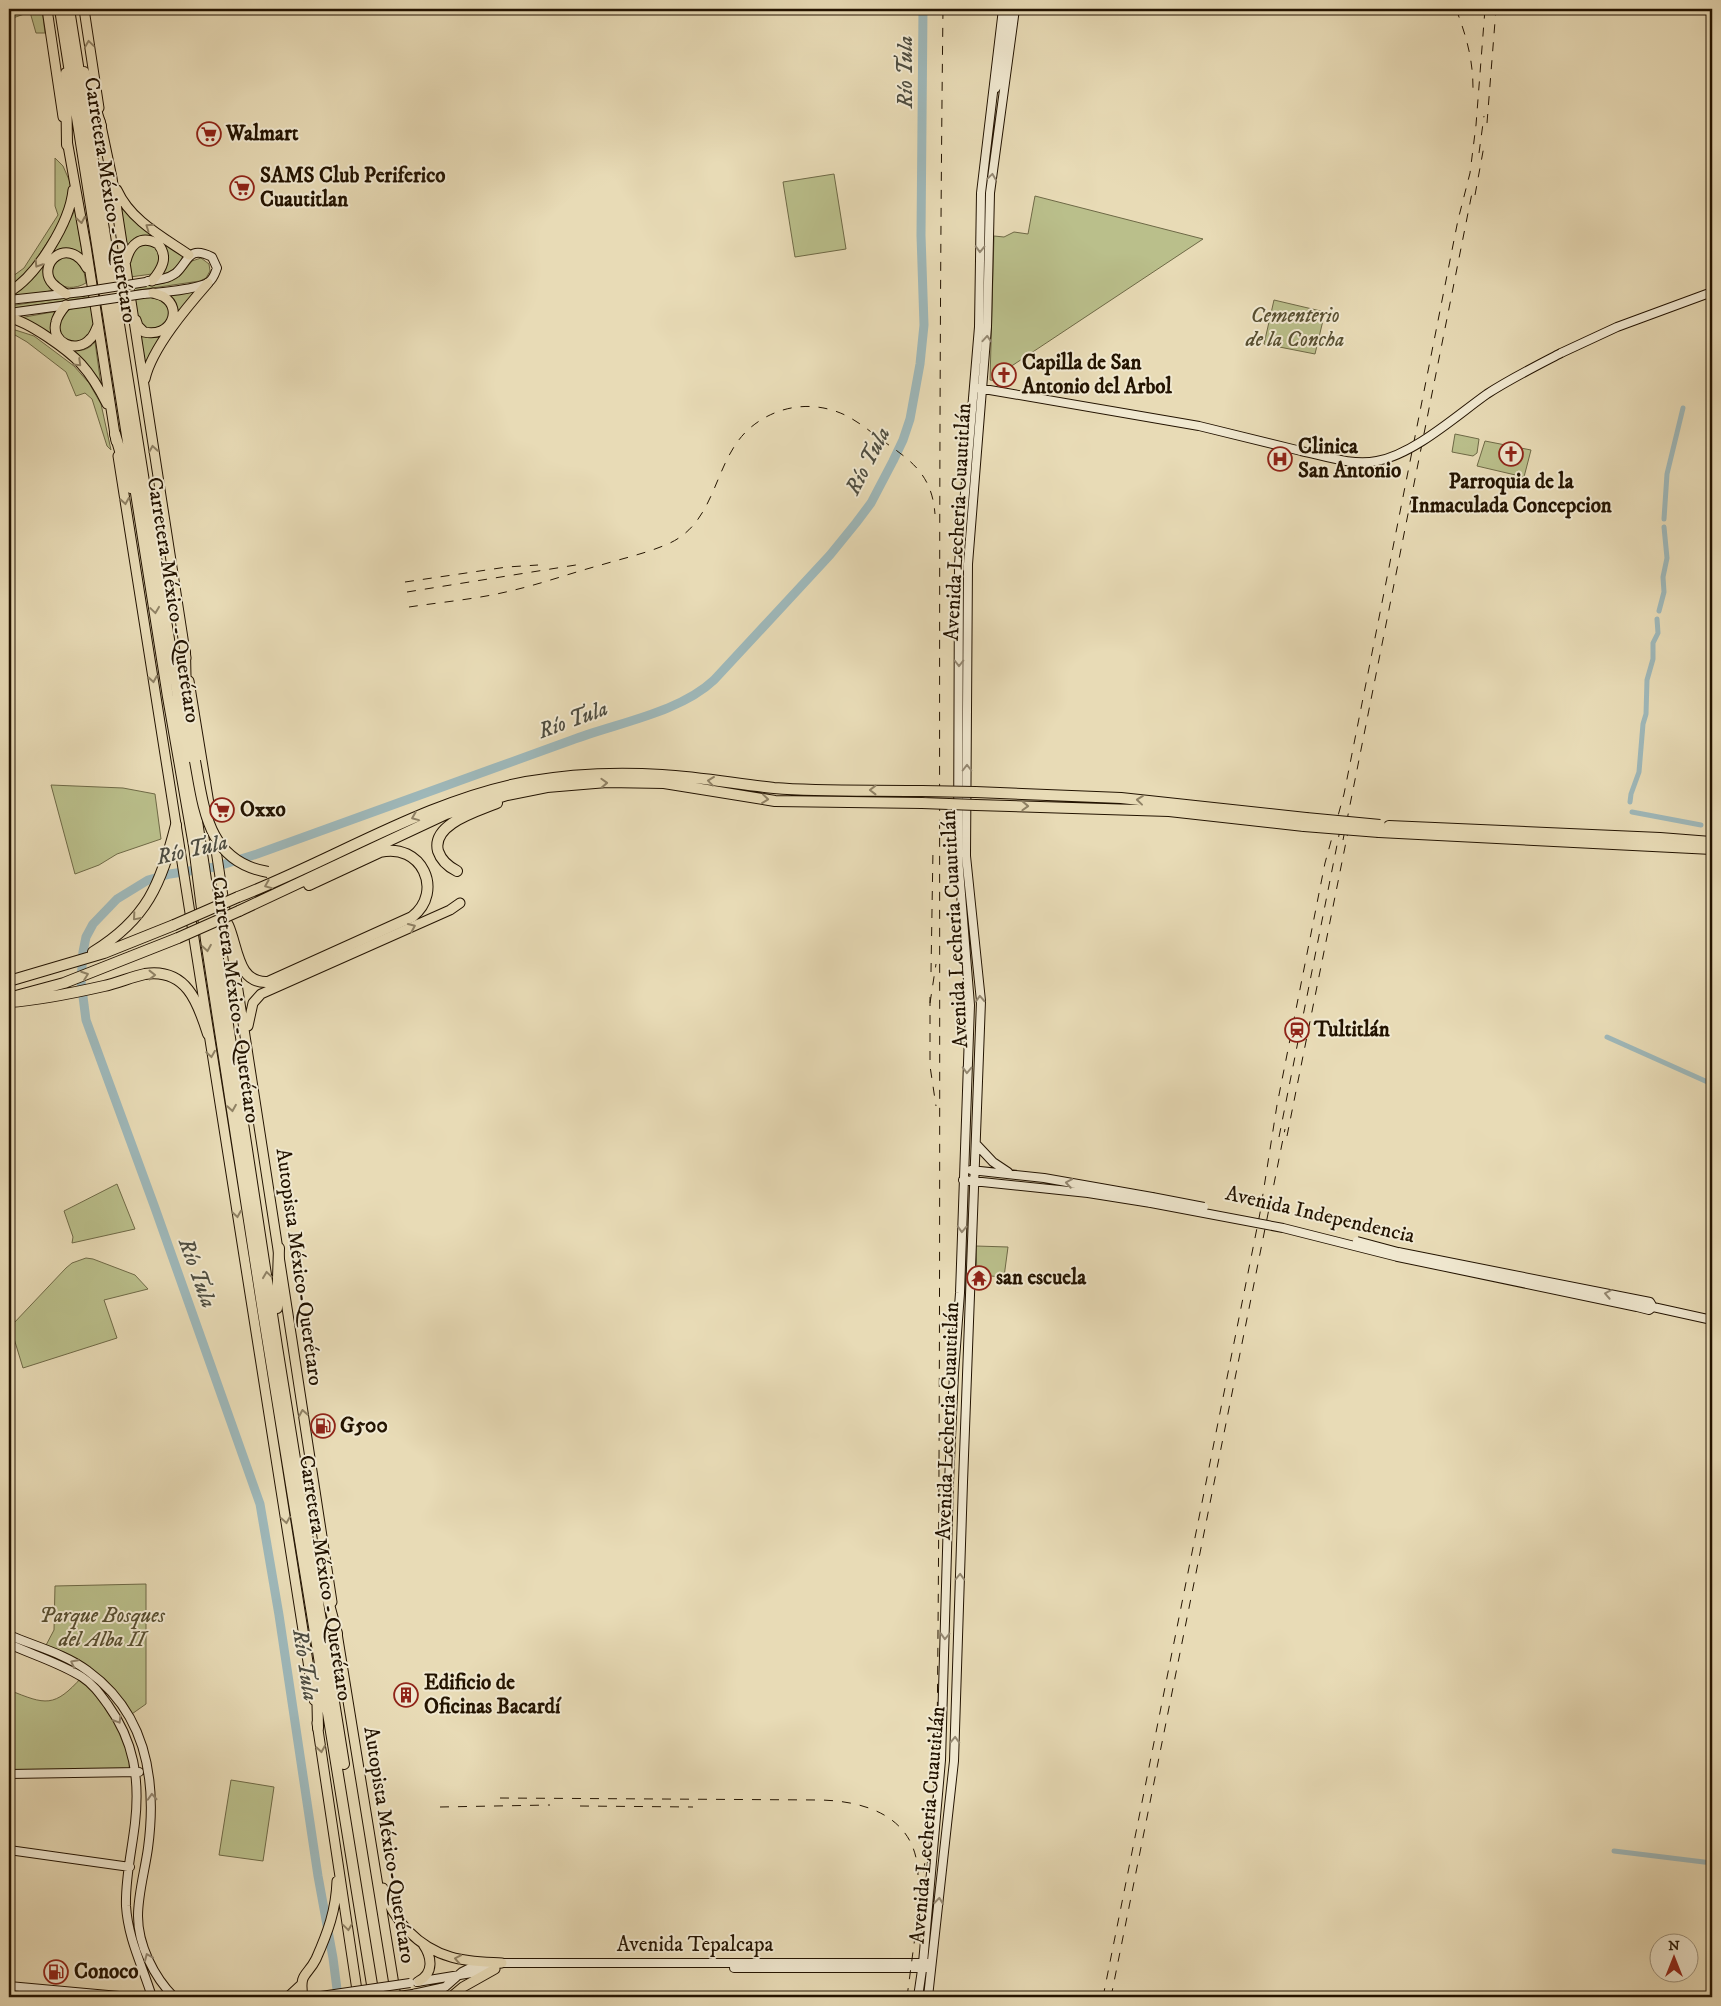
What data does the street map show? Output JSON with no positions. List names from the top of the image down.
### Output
{
  "streets": {
    "highway": ["Carretera México - Querétaro"],
    "main road": [
      "Avenida Lecheria Cuautitlán",
      "Avenida Independencia",
      "Autopista México-Querétaro",
      "Avenida Tepalcapa"
    ]
  },
  "crossings": [
    ["Avenida Lecheria Cuautitlán", "Avenida Independencia"],
    ["Avenida Lecheria Cuautitlán", "Avenida Tepalcapa"]
  ],
  "water": ["Río Tula"],
  "parks": ["Cementerio de la Concha", "Parque Bosques del Alba II"],
  "places": {
    "supermarket": ["Walmart", "SAMS Club Periferico Cuautitlan", "Oxxo"],
    "church": ["Capilla de San Antonio del Arbol", "Parroquia de la Inmaculada Concepcion"],
    "hospital": ["Clinica San Antonio"],
    "station": ["Tultitlán"],
    "temple": ["san escuela"],
    "fuel station": ["G500", "Conoco"],
    "building": ["Edificio de Oficinas Bacardí"]
  },
  "north": "top"
}
